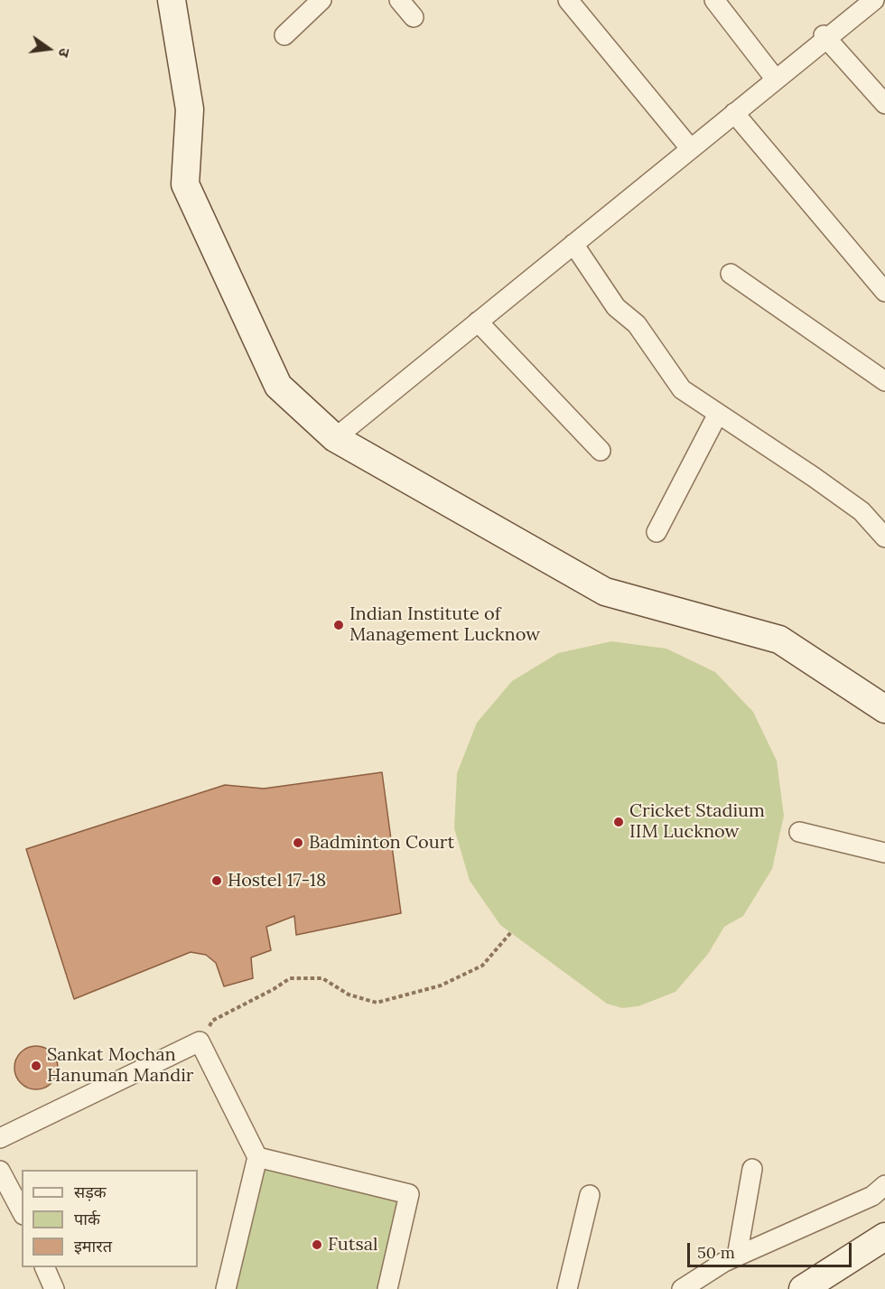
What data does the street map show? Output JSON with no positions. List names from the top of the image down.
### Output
{
  "places": [
    "Indian Institute of Management Lucknow",
    "Cricket Stadium IIM Lucknow",
    "Badminton Court",
    "Hostel 17-18",
    "Sankat Mochan Hanuman Mandir",
    "Futsal"
  ],
  "legend": ["सड़क", "पार्क", "इमारत"],
  "scale_bar": "50 m",
  "north": "right"
}
